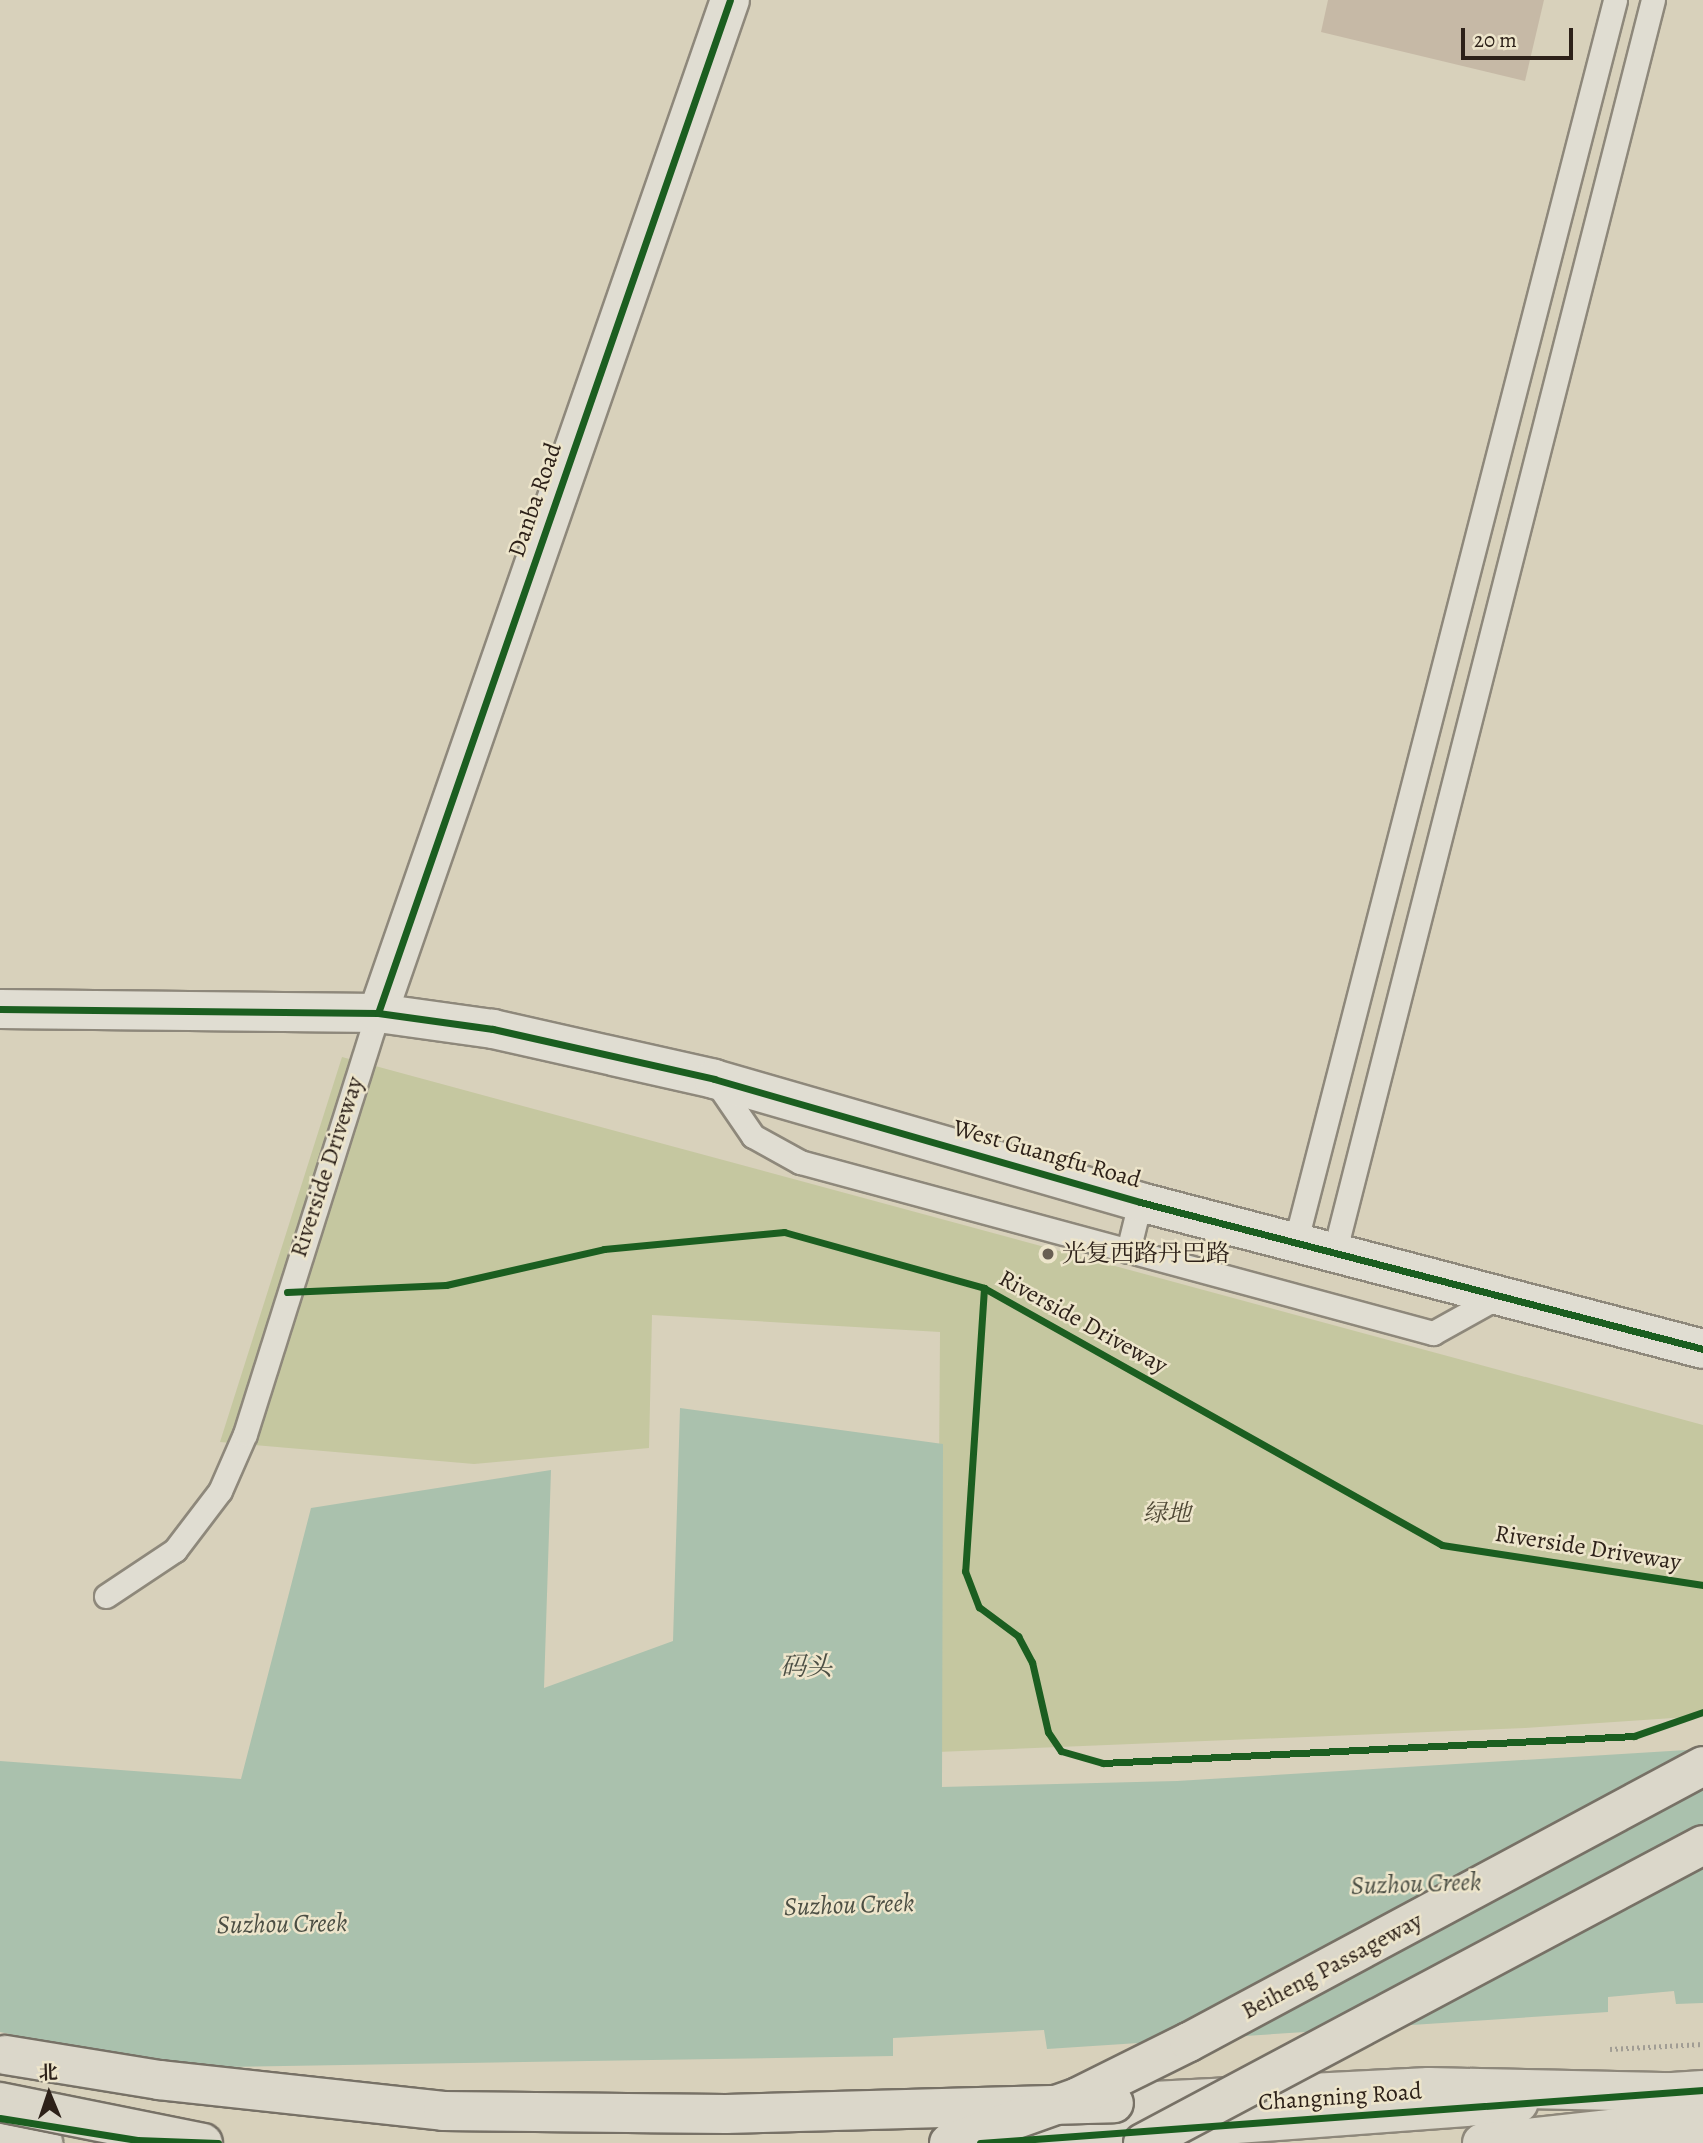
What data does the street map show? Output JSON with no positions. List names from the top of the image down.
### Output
{
  "streets": {
    "main road": ["Beiheng Passageway", "Changning Road"],
    "street": ["Danba Road", "West Guangfu Road"],
    "lane": ["Riverside Driveway"]
  },
  "crossings": [
    ["Danba Road", "West Guangfu Road"],
    ["Danba Road", "Riverside Driveway"],
    ["West Guangfu Road", "Riverside Driveway"]
  ],
  "water": ["码头", "Suzhou Creek"],
  "parks": ["绿地"],
  "places": ["光复西路丹巴路"],
  "scale_bar": "20 m",
  "north": "top"
}
